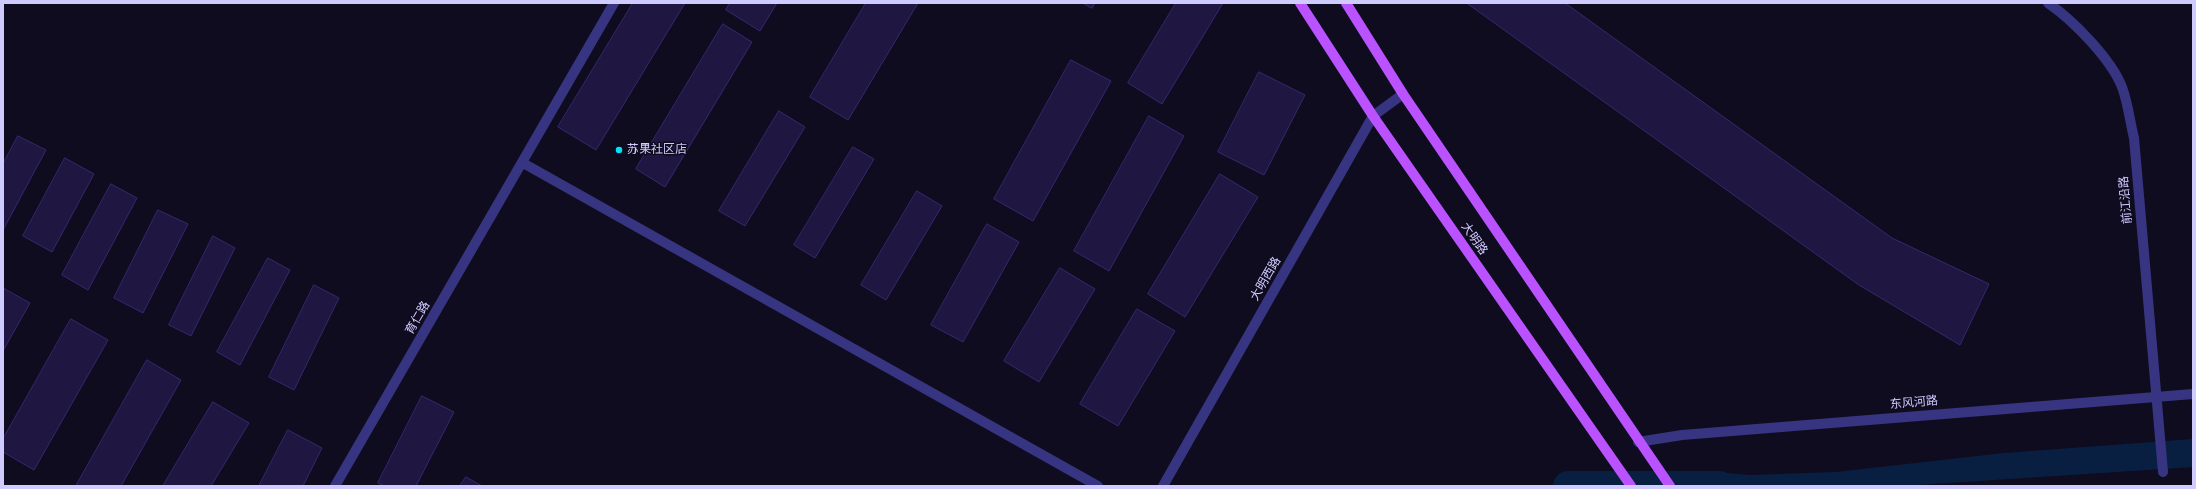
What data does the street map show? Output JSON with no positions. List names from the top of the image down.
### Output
{
  "streets": {
    "main road": ["大明路"],
    "street": [
      "前江沿路",
      "大明西路",
      "育仁路",
      "东风河路"
    ]
  },
  "crossings": [
    ["前江沿路", "东风河路"],
    ["大明路", "大明西路"]
  ],
  "places": ["苏果社区店"]
}
